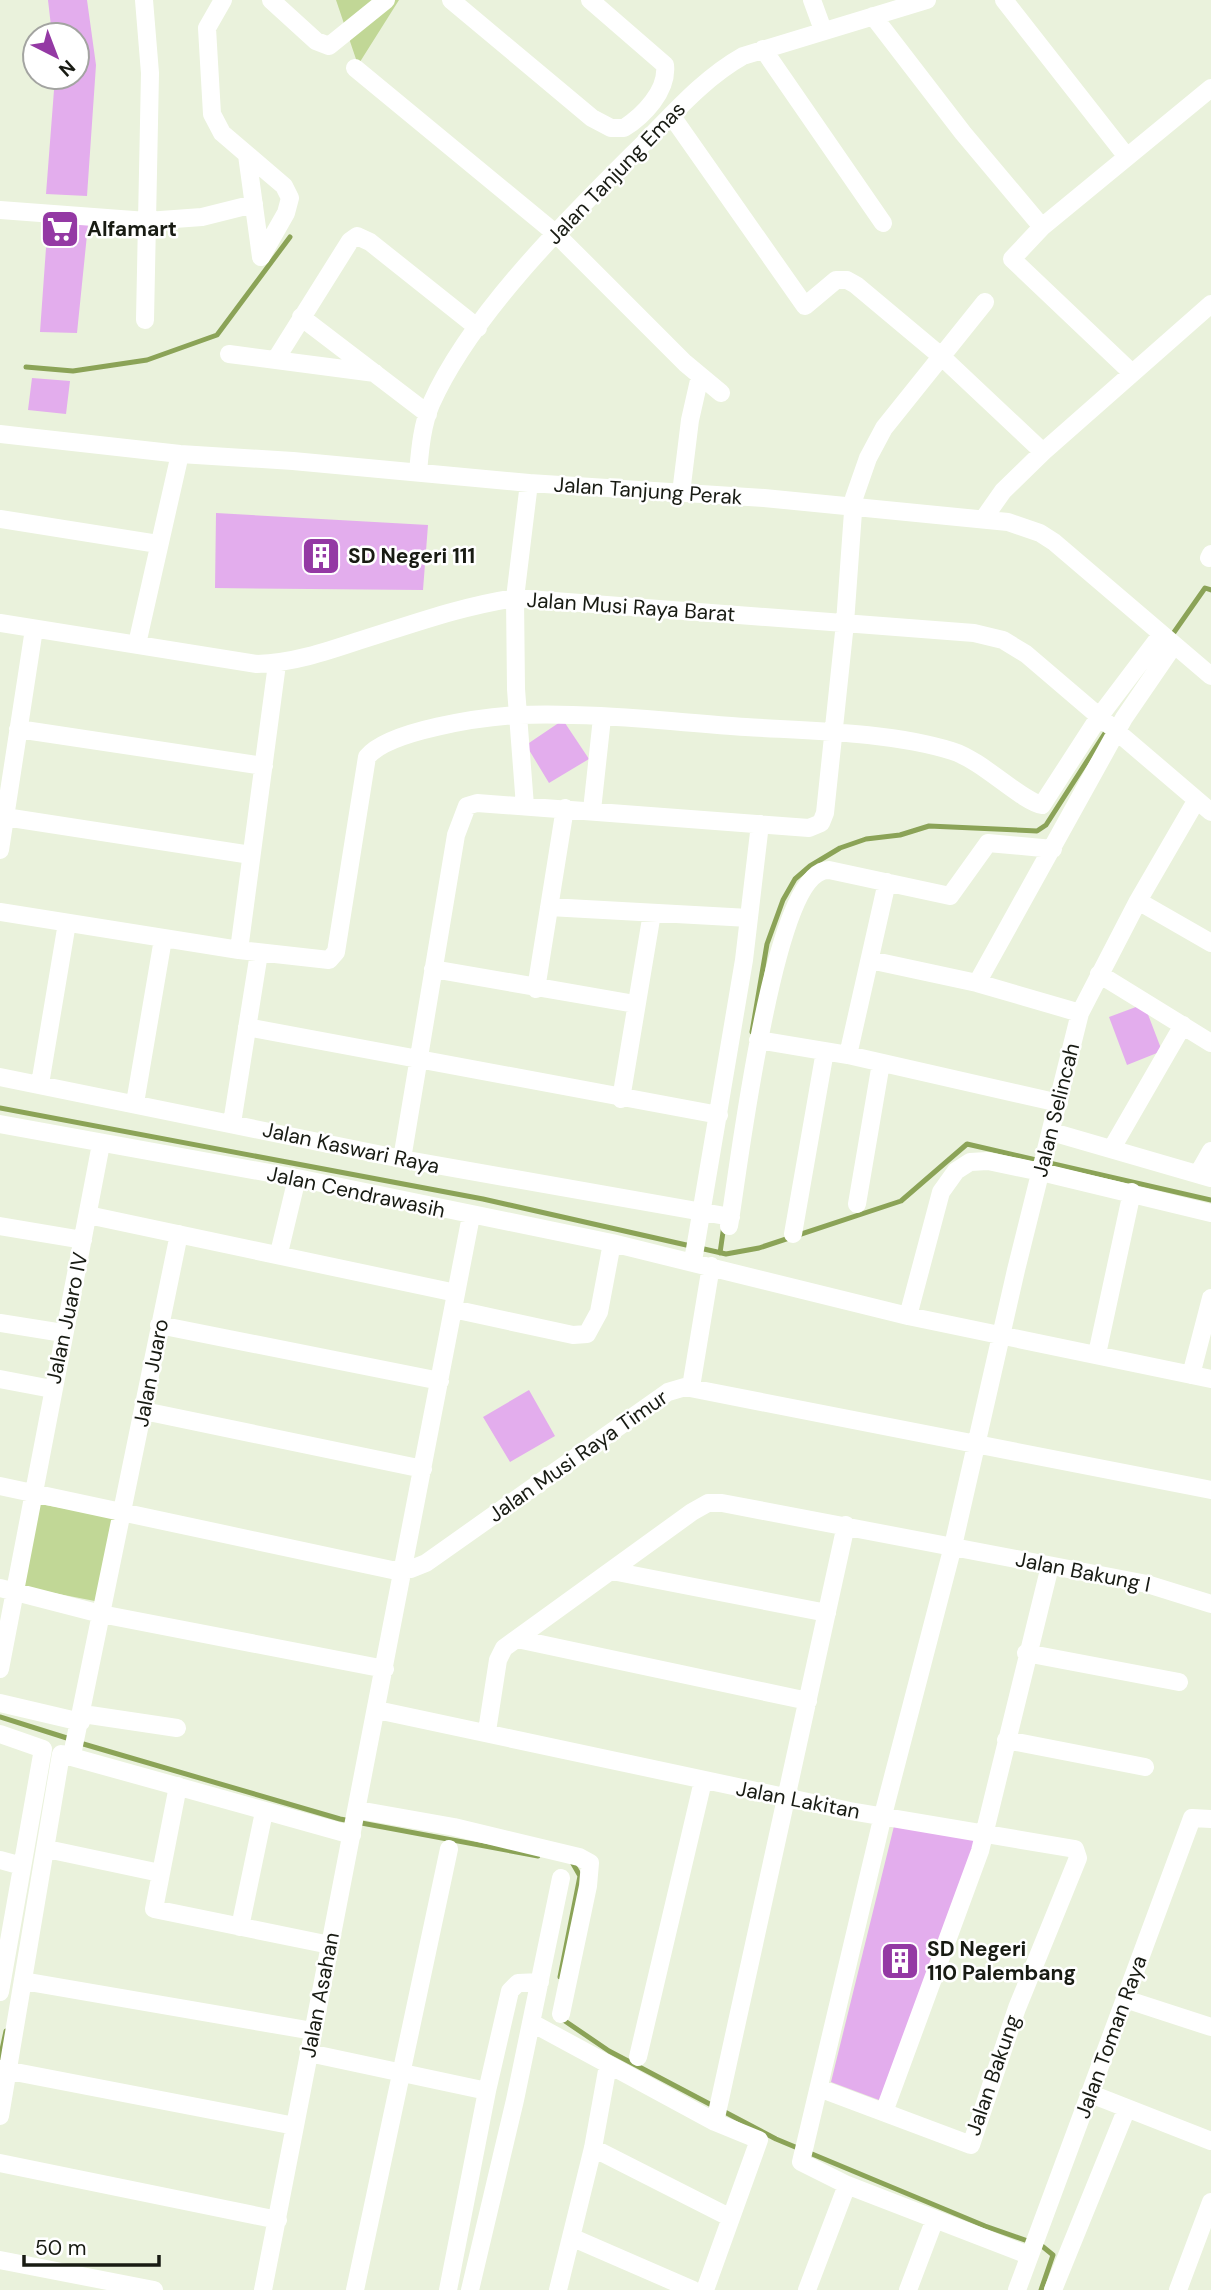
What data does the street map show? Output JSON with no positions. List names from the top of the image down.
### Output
{
  "streets": {
    "street": [
      "Jalan Tanjung Emas",
      "Jalan Tanjung Perak",
      "Jalan Musi Raya Barat",
      "Jalan Selincah",
      "Jalan Kaswari Raya",
      "Jalan Cendrawasih",
      "Jalan Juaro IV",
      "Jalan Juaro",
      "Jalan Musi Raya Timur",
      "Jalan Bakung I",
      "Jalan Lakitan",
      "Jalan Asahan",
      "Jalan Toman Raya",
      "Jalan Bakung"
    ]
  },
  "crossings": [
    ["Jalan Tanjung Emas", "Jalan Tanjung Perak"],
    ["Jalan Musi Raya Barat", "Jalan Selincah"],
    ["Jalan Selincah", "Jalan Cendrawasih"],
    ["Jalan Selincah", "Jalan Musi Raya Timur"],
    ["Jalan Selincah", "Jalan Lakitan"],
    ["Jalan Cendrawasih", "Jalan Juaro IV"],
    ["Jalan Cendrawasih", "Jalan Asahan"],
    ["Jalan Juaro IV", "Jalan Musi Raya Timur"],
    ["Jalan Juaro", "Jalan Musi Raya Timur"],
    ["Jalan Musi Raya Timur", "Jalan Lakitan"],
    ["Jalan Musi Raya Timur", "Jalan Asahan"],
    ["Jalan Bakung I", "Jalan Lakitan"],
    ["Jalan Lakitan", "Jalan Asahan"]
  ],
  "places": {
    "supermarket": ["Alfamart"],
    "building": ["SD Negeri 111", "SD Negeri 110 Palembang"]
  },
  "scale_bar": "50 m",
  "north": "bottom right"
}
